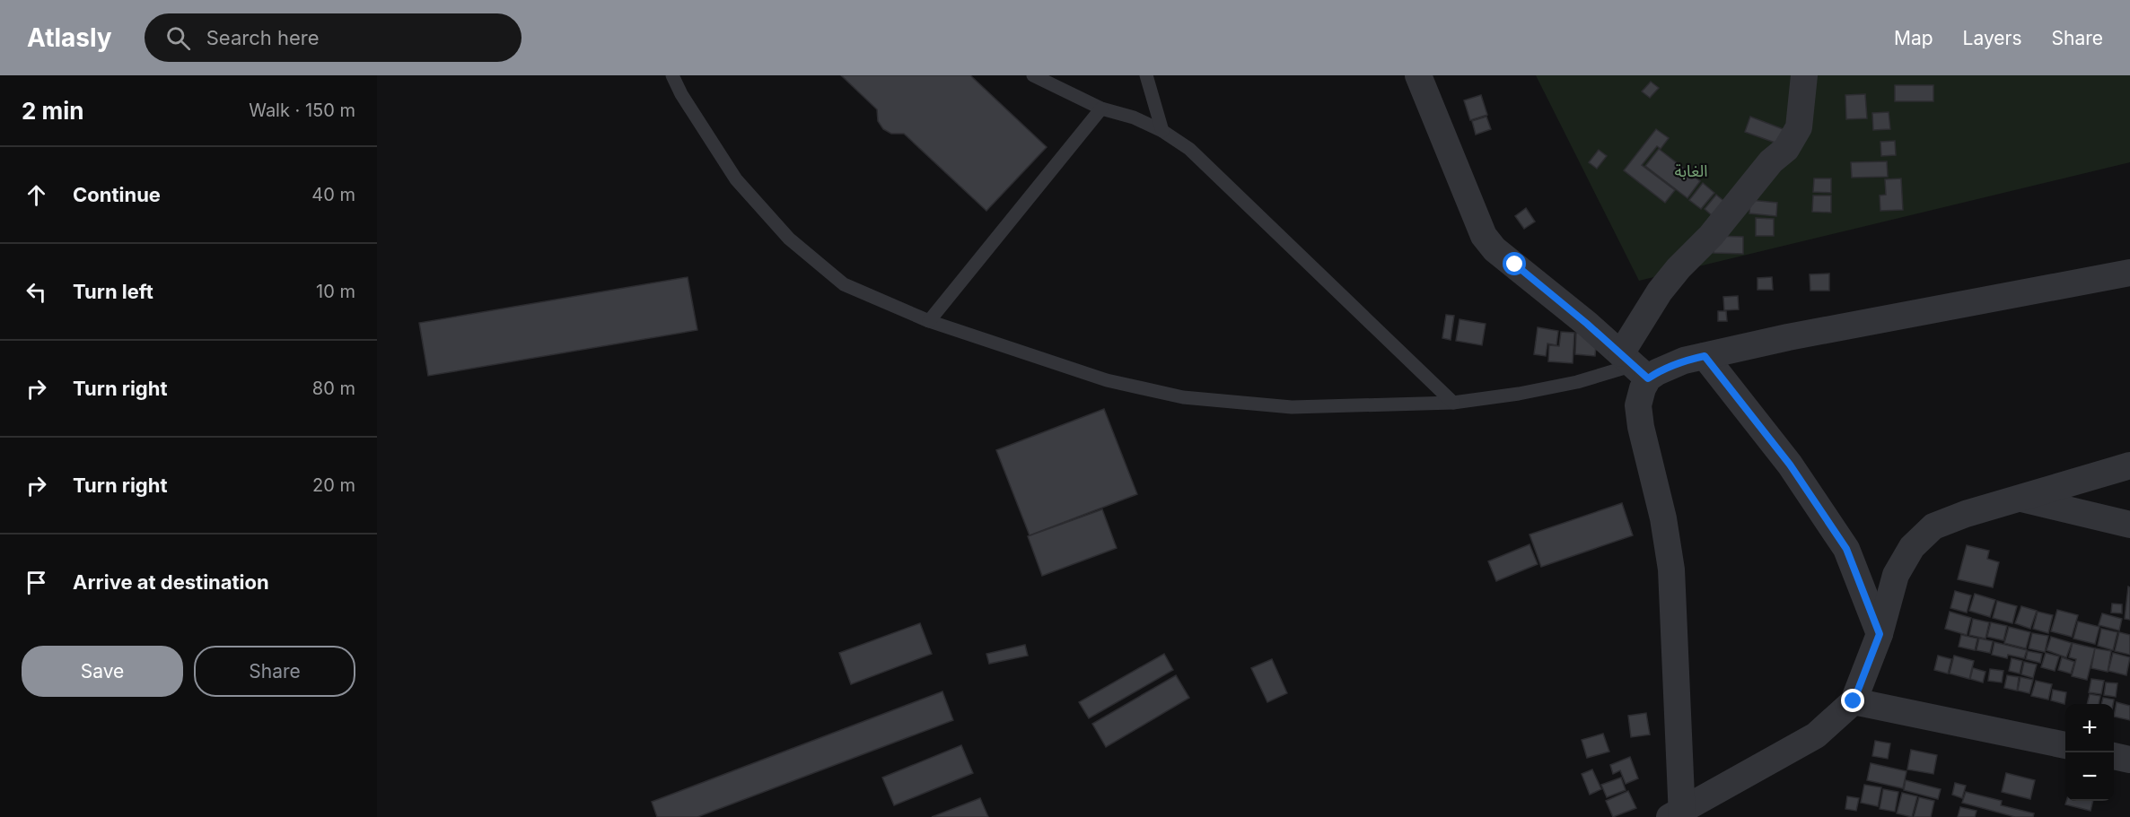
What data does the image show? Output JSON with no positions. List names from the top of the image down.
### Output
{
  "parks": ["الغابة"],
  "page": {
    "header": "Atlasly",
    "search": "Search here",
    "nav": ["Map", "Layers", "Share"],
    "heading": ["2 min", "Walk · 150 m"],
    "list": [
      ["Continue", "40 m"],
      ["Turn left", "10 m"],
      ["Turn right", "80 m"],
      ["Turn right", "20 m"],
      "Arrive at destination"
    ],
    "buttons": ["Save", "Share"],
    "map_buttons": ["+", "−"]
  }
}
